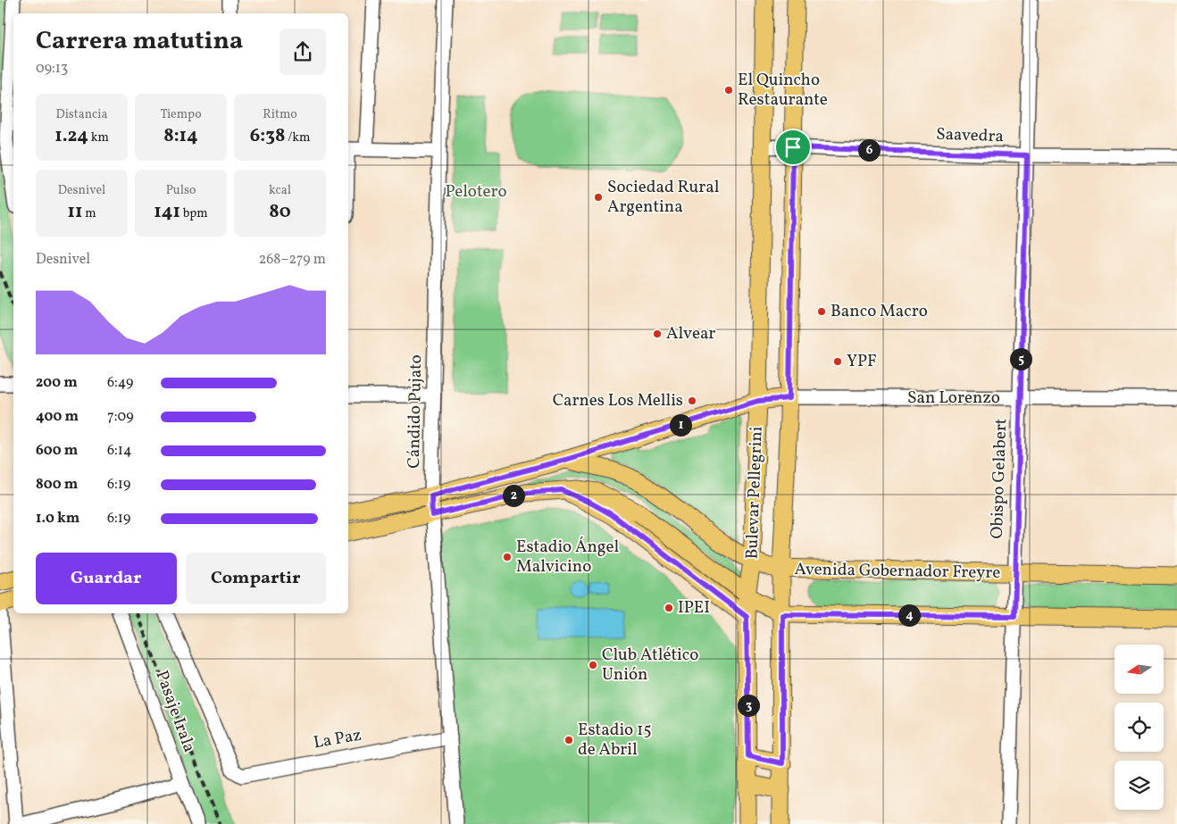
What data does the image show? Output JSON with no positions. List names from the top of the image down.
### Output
{
  "streets": {
    "main road": ["San Lorenzo", "Bulevar Pellegrini", "Avenida Gobernador Freyre"],
    "street": [
      "Saavedra",
      "Cándido Pujato",
      "Obispo Gelabert",
      "Pasaje Irala",
      "La Paz"
    ]
  },
  "crossings": [
    ["Saavedra", "Obispo Gelabert"],
    ["Saavedra", "Bulevar Pellegrini"],
    ["San Lorenzo", "Cándido Pujato"],
    ["San Lorenzo", "Obispo Gelabert"],
    ["San Lorenzo", "Bulevar Pellegrini"],
    ["San Lorenzo", "Avenida Gobernador Freyre"],
    ["Cándido Pujato", "La Paz"],
    ["Obispo Gelabert", "Avenida Gobernador Freyre"],
    ["Bulevar Pellegrini", "Avenida Gobernador Freyre"],
    ["Pasaje Irala", "La Paz"]
  ],
  "parks": ["Pelotero"],
  "places": [
    "El Quincho Restaurante",
    "Sociedad Rural Argentina",
    "Banco Macro",
    "Alvear",
    "YPF",
    "Carnes Los Mellis",
    "Estadio Ángel Malvicino",
    "IPEI",
    "Club Atlético Unión",
    "Estadio 15 de Abril"
  ],
  "north": "left",
  "page": {
    "heading": ["Carrera matutina", "09:13"],
    "stats": [
      ["Distancia", "1.24 km"],
      ["Tiempo", "8:14"],
      ["Ritmo", "6:38 /km"],
      ["Desnivel", "11 m"],
      ["Pulso", "141 bpm"],
      ["kcal", "80"]
    ],
    "pins": [
      "6",
      "5",
      "1",
      "2",
      "4",
      "3"
    ],
    "chart": ["Desnivel", "268–279 m"],
    "list": [
      {
        "name": "200 m",
        "note": "6:49"
      },
      {
        "name": "400 m",
        "note": "7:09"
      },
      {
        "name": "600 m",
        "note": "6:14"
      },
      {
        "name": "800 m",
        "note": "6:19"
      },
      {
        "name": "1.0 km",
        "note": "6:19"
      }
    ],
    "buttons": ["Guardar", "Compartir"]
  }
}
